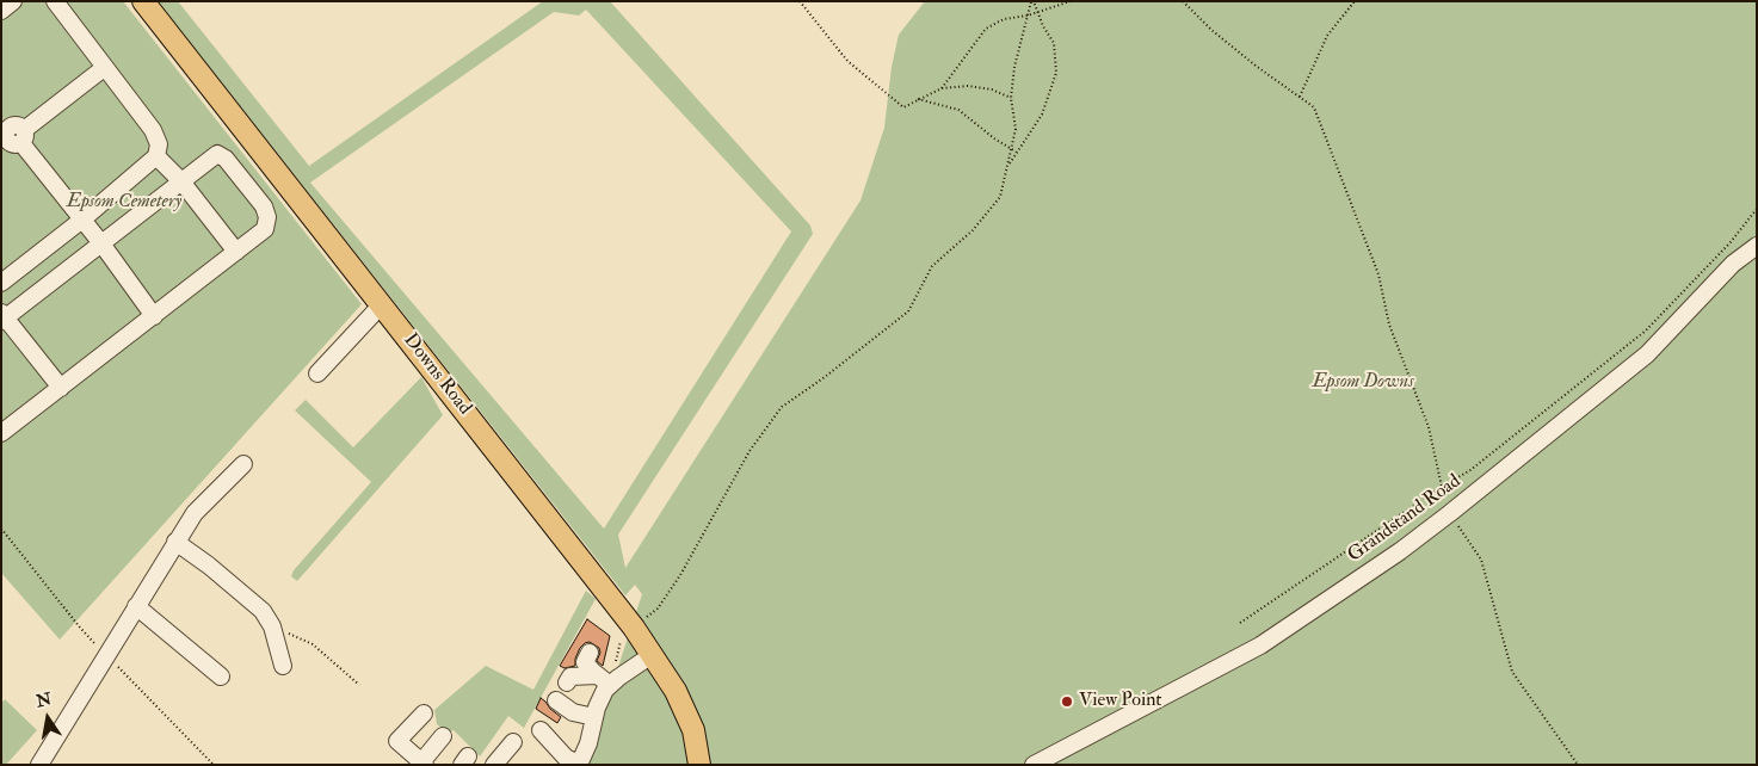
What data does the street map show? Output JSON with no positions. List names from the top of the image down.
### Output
{
  "streets": {
    "main road": ["Downs Road"],
    "street": ["Grandstand Road"]
  },
  "parks": ["Epsom Cemetery", "Epsom Downs"],
  "places": ["View Point"],
  "north": "top"
}
